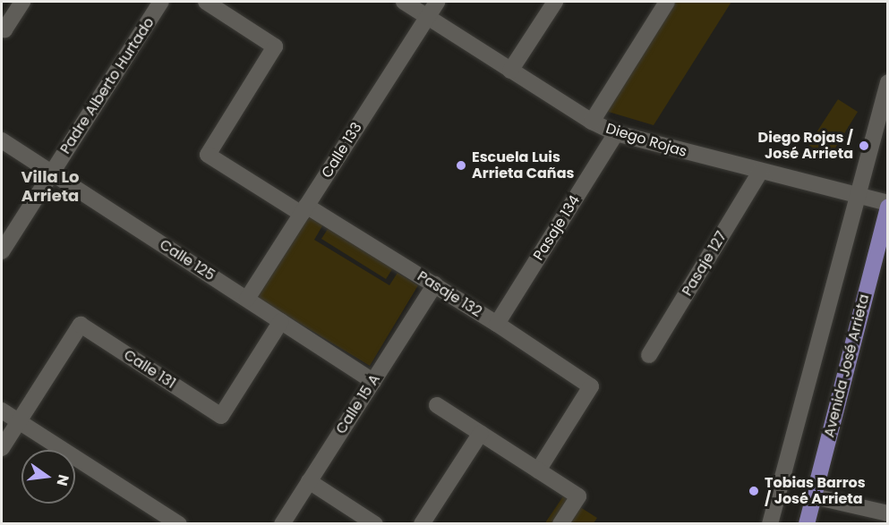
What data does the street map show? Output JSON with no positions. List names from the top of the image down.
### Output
{
  "streets": {
    "main road": ["Avenida José Arrieta"],
    "street": [
      "Padre Alberto Hurtado",
      "Diego Rojas",
      "Calle 133",
      "Pasaje 134",
      "Calle 125",
      "Pasaje 127",
      "Pasaje 132",
      "Calle 131",
      "Calle 15 A"
    ]
  },
  "crossings": [
    ["Padre Alberto Hurtado", "Calle 125"],
    ["Diego Rojas", "Calle 133"],
    ["Diego Rojas", "Pasaje 134"],
    ["Diego Rojas", "Pasaje 127"],
    ["Calle 133", "Calle 125"],
    ["Calle 133", "Pasaje 132"],
    ["Pasaje 134", "Pasaje 132"],
    ["Calle 125", "Calle 131"],
    ["Calle 125", "Calle 15 A"],
    ["Pasaje 132", "Calle 15 A"]
  ],
  "districts": ["Villa Lo Arrieta"],
  "places": ["Diego Rojas / José Arrieta", "Escuela Luis Arrieta Cañas", "Tobias Barros / José Arrieta"],
  "north": "right"
}
